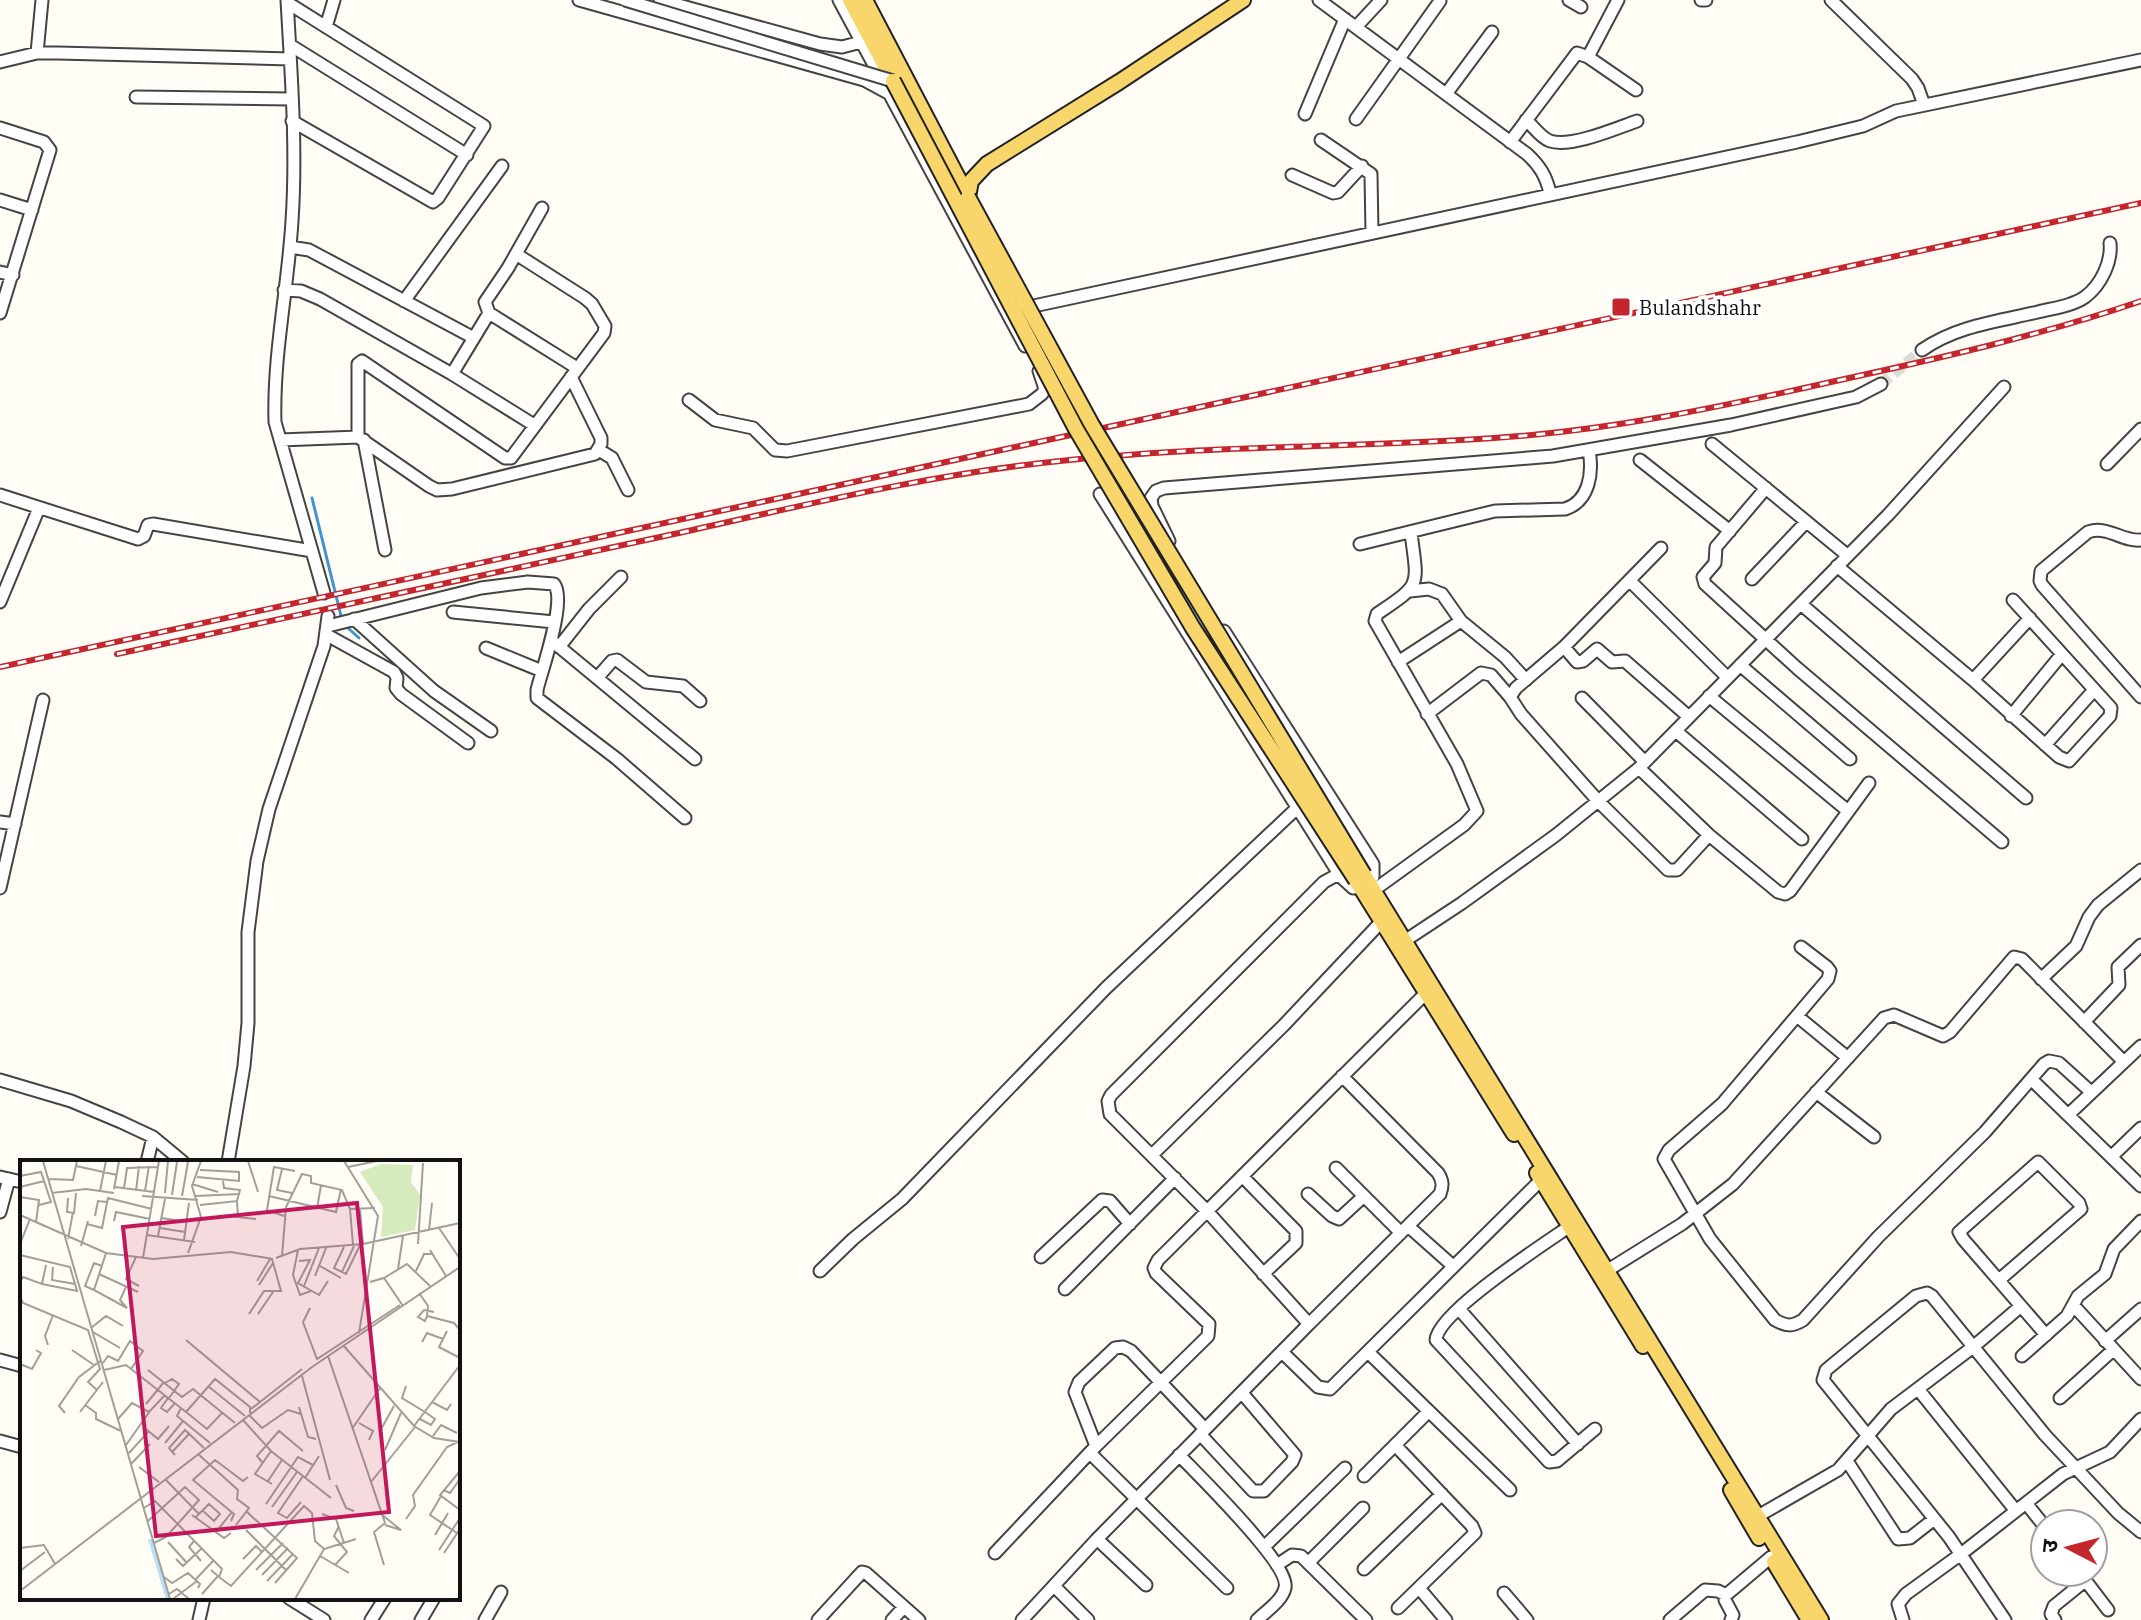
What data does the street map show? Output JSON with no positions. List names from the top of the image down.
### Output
{
  "places": {
    "transit": ["Bulandshahr"]
  },
  "north": "left"
}
